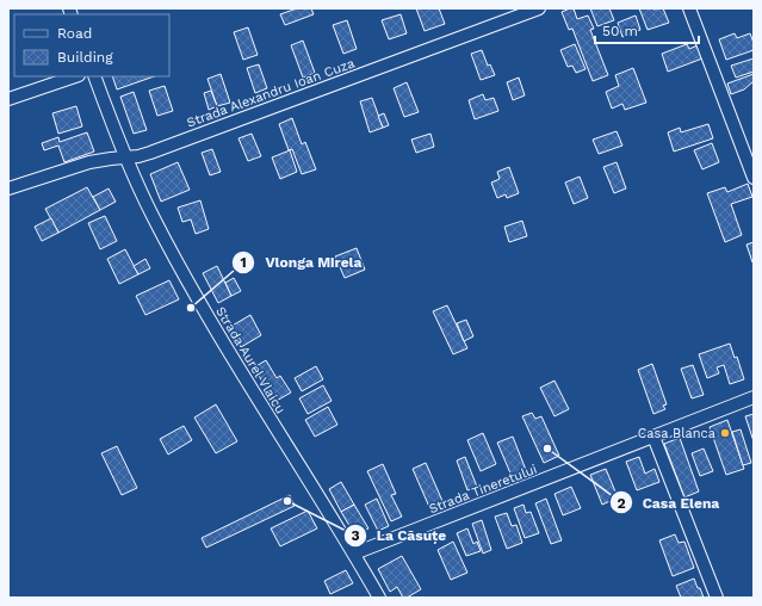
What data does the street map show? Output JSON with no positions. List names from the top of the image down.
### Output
{
  "streets": {
    "street": ["Strada Alexandru Ioan Cuza", "Strada Aurel Vlaicu", "Strada Tineretului"]
  },
  "crossings": [
    ["Strada Alexandru Ioan Cuza", "Strada Aurel Vlaicu"],
    ["Strada Aurel Vlaicu", "Strada Tineretului"]
  ],
  "places": [
    "Vlonga Mirela",
    "Casa Blanca",
    "Casa Elena",
    "La Căsuțe"
  ],
  "legend": ["Road", "Building"],
  "scale_bar": "50 m"
}
